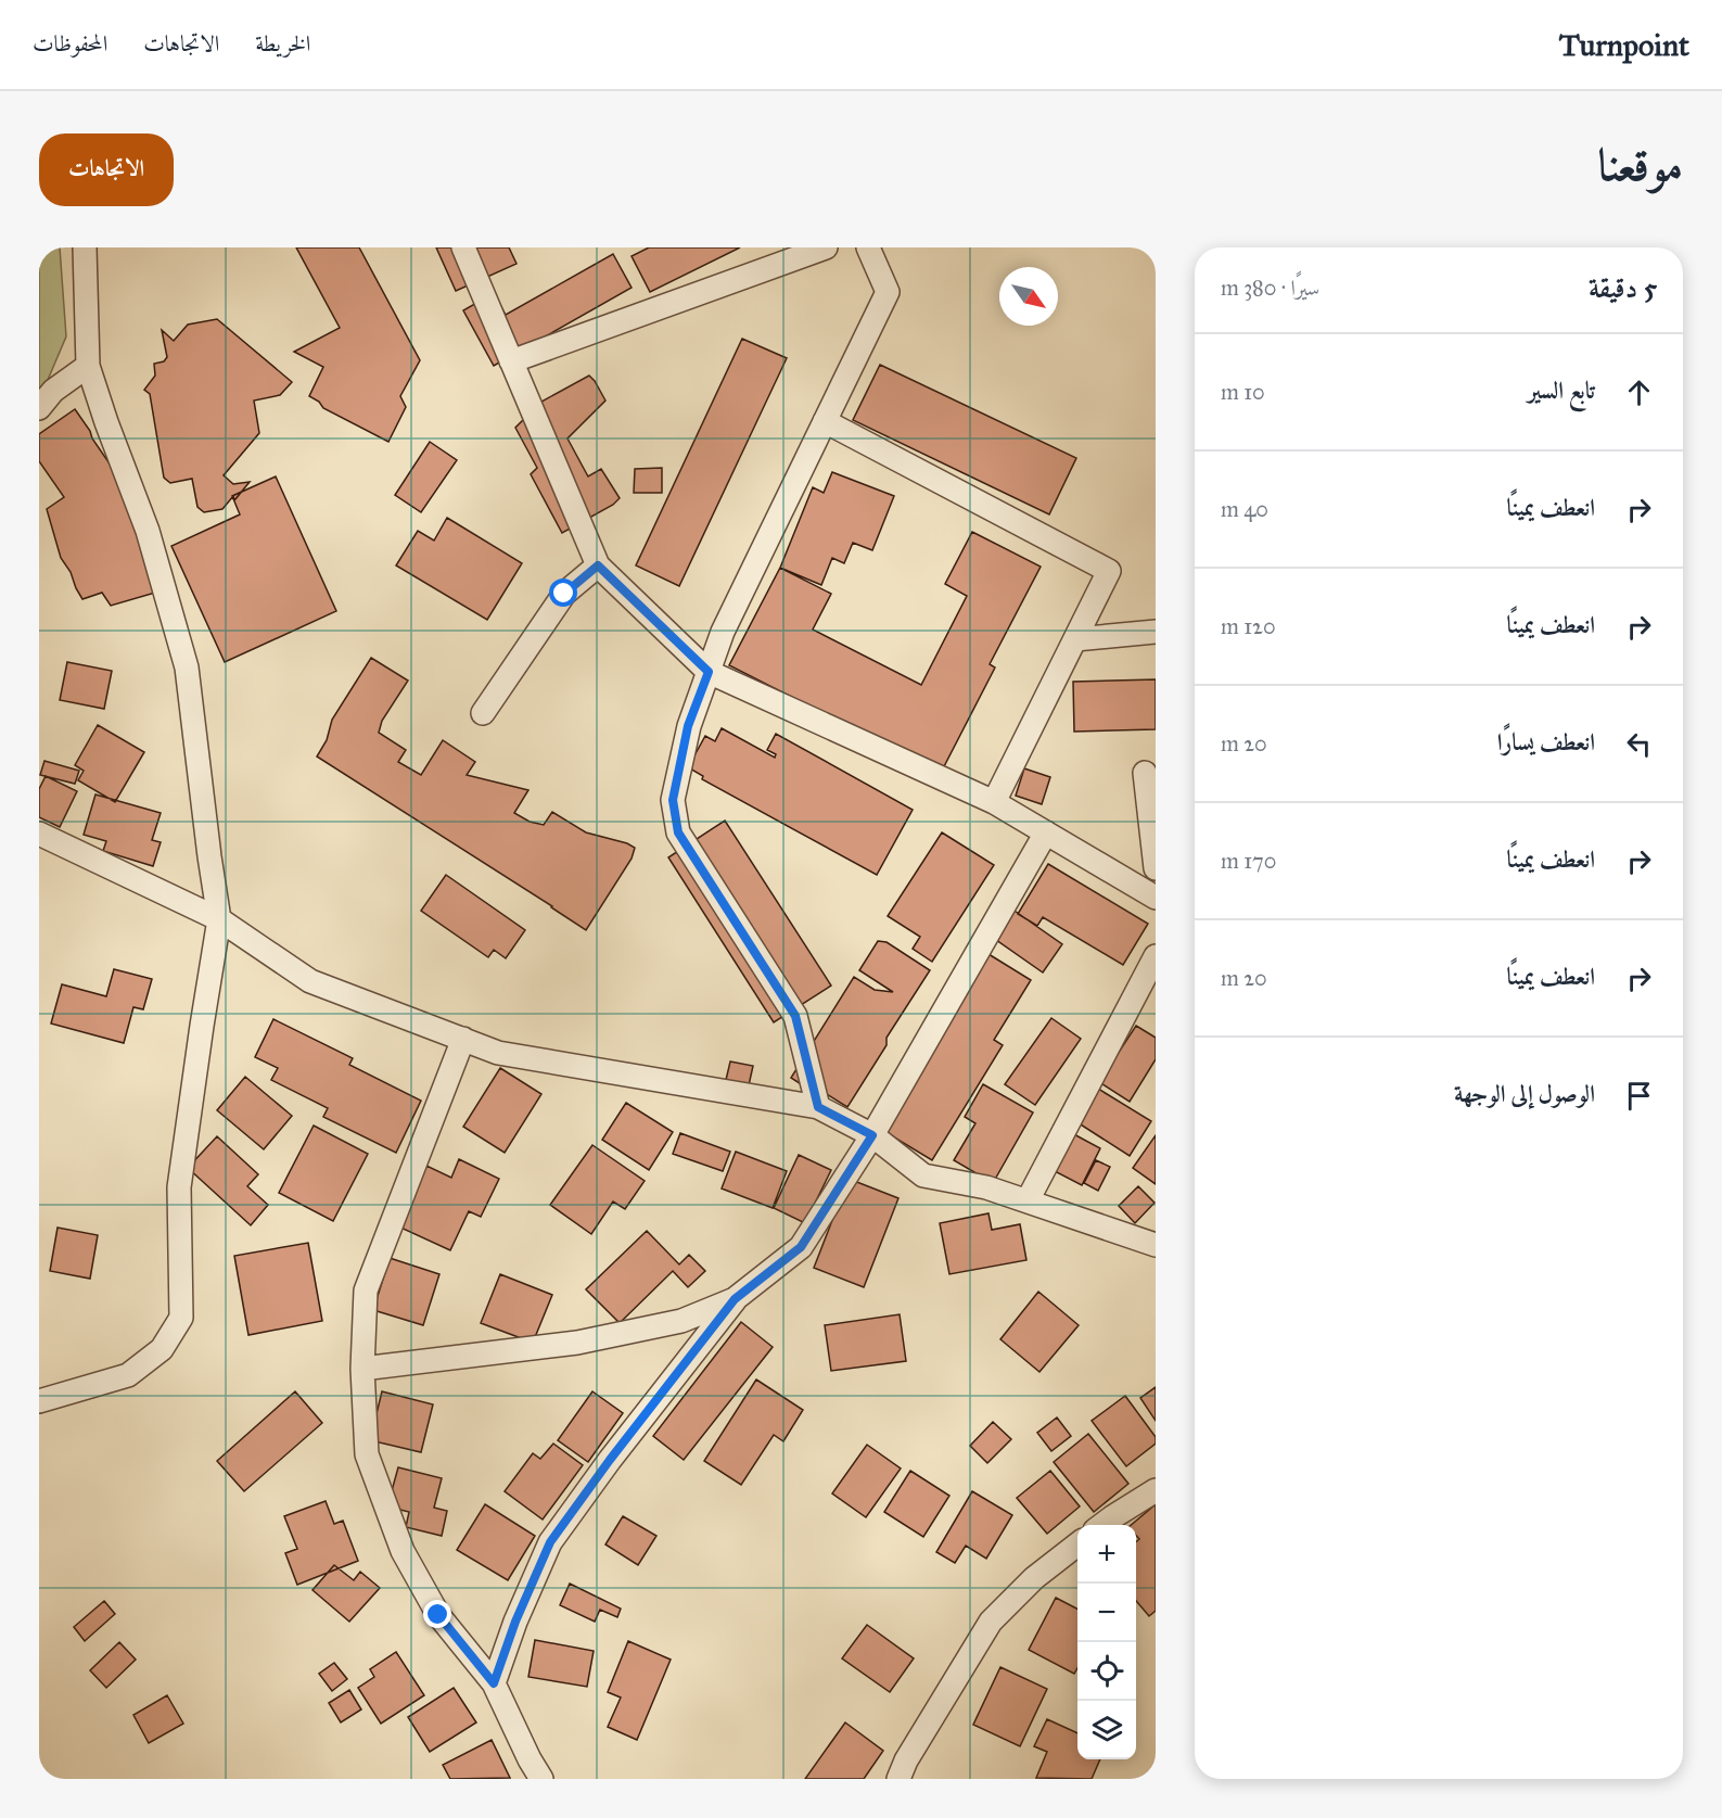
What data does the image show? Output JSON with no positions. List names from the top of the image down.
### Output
{
  "north": "bottom right",
  "page": {
    "header": "Turnpoint",
    "nav": ["الخريطة", "الاتجاهات", "المحفوظات"],
    "title": "موقعنا",
    "buttons": "الاتجاهات",
    "heading": ["5 دقيقة", "سيرًا · 380 m"],
    "list": [
      ["تابع السير", "10 m"],
      ["انعطف يمينًا", "40 m"],
      ["انعطف يمينًا", "120 m"],
      ["انعطف يسارًا", "20 m"],
      ["انعطف يمينًا", "170 m"],
      ["انعطف يمينًا", "20 m"],
      "الوصول إلى الوجهة"
    ],
    "map_buttons": ["+", "−"]
  }
}
